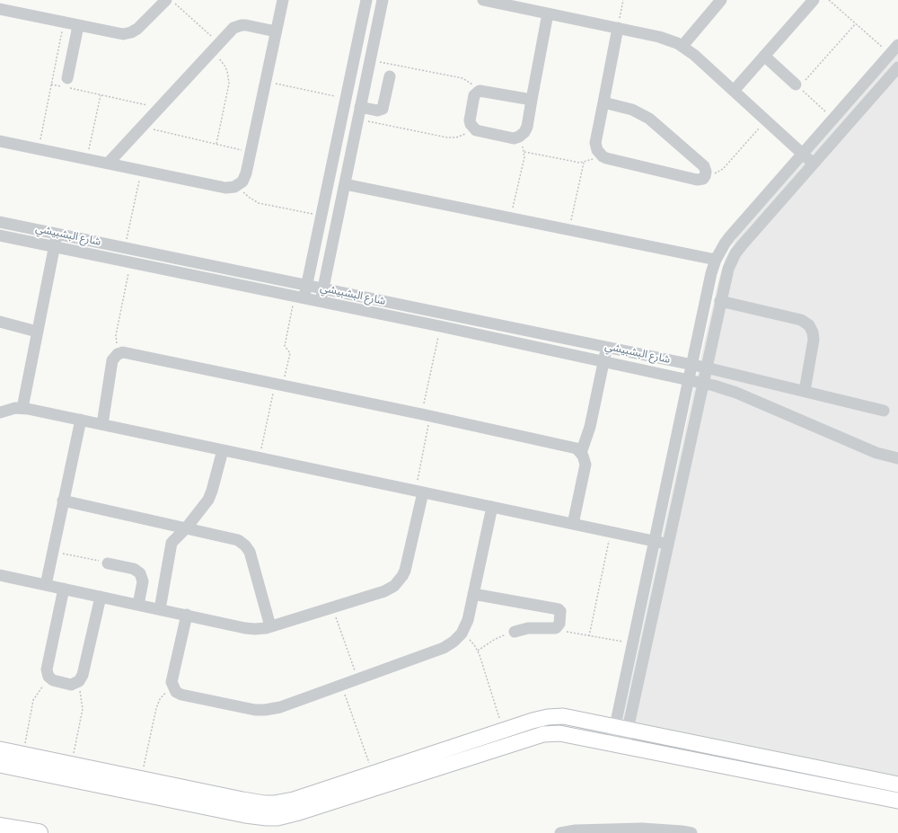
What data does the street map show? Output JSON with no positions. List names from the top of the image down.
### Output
{
  "streets": {
    "street": ["شارع البشبيشي"]
  }
}
